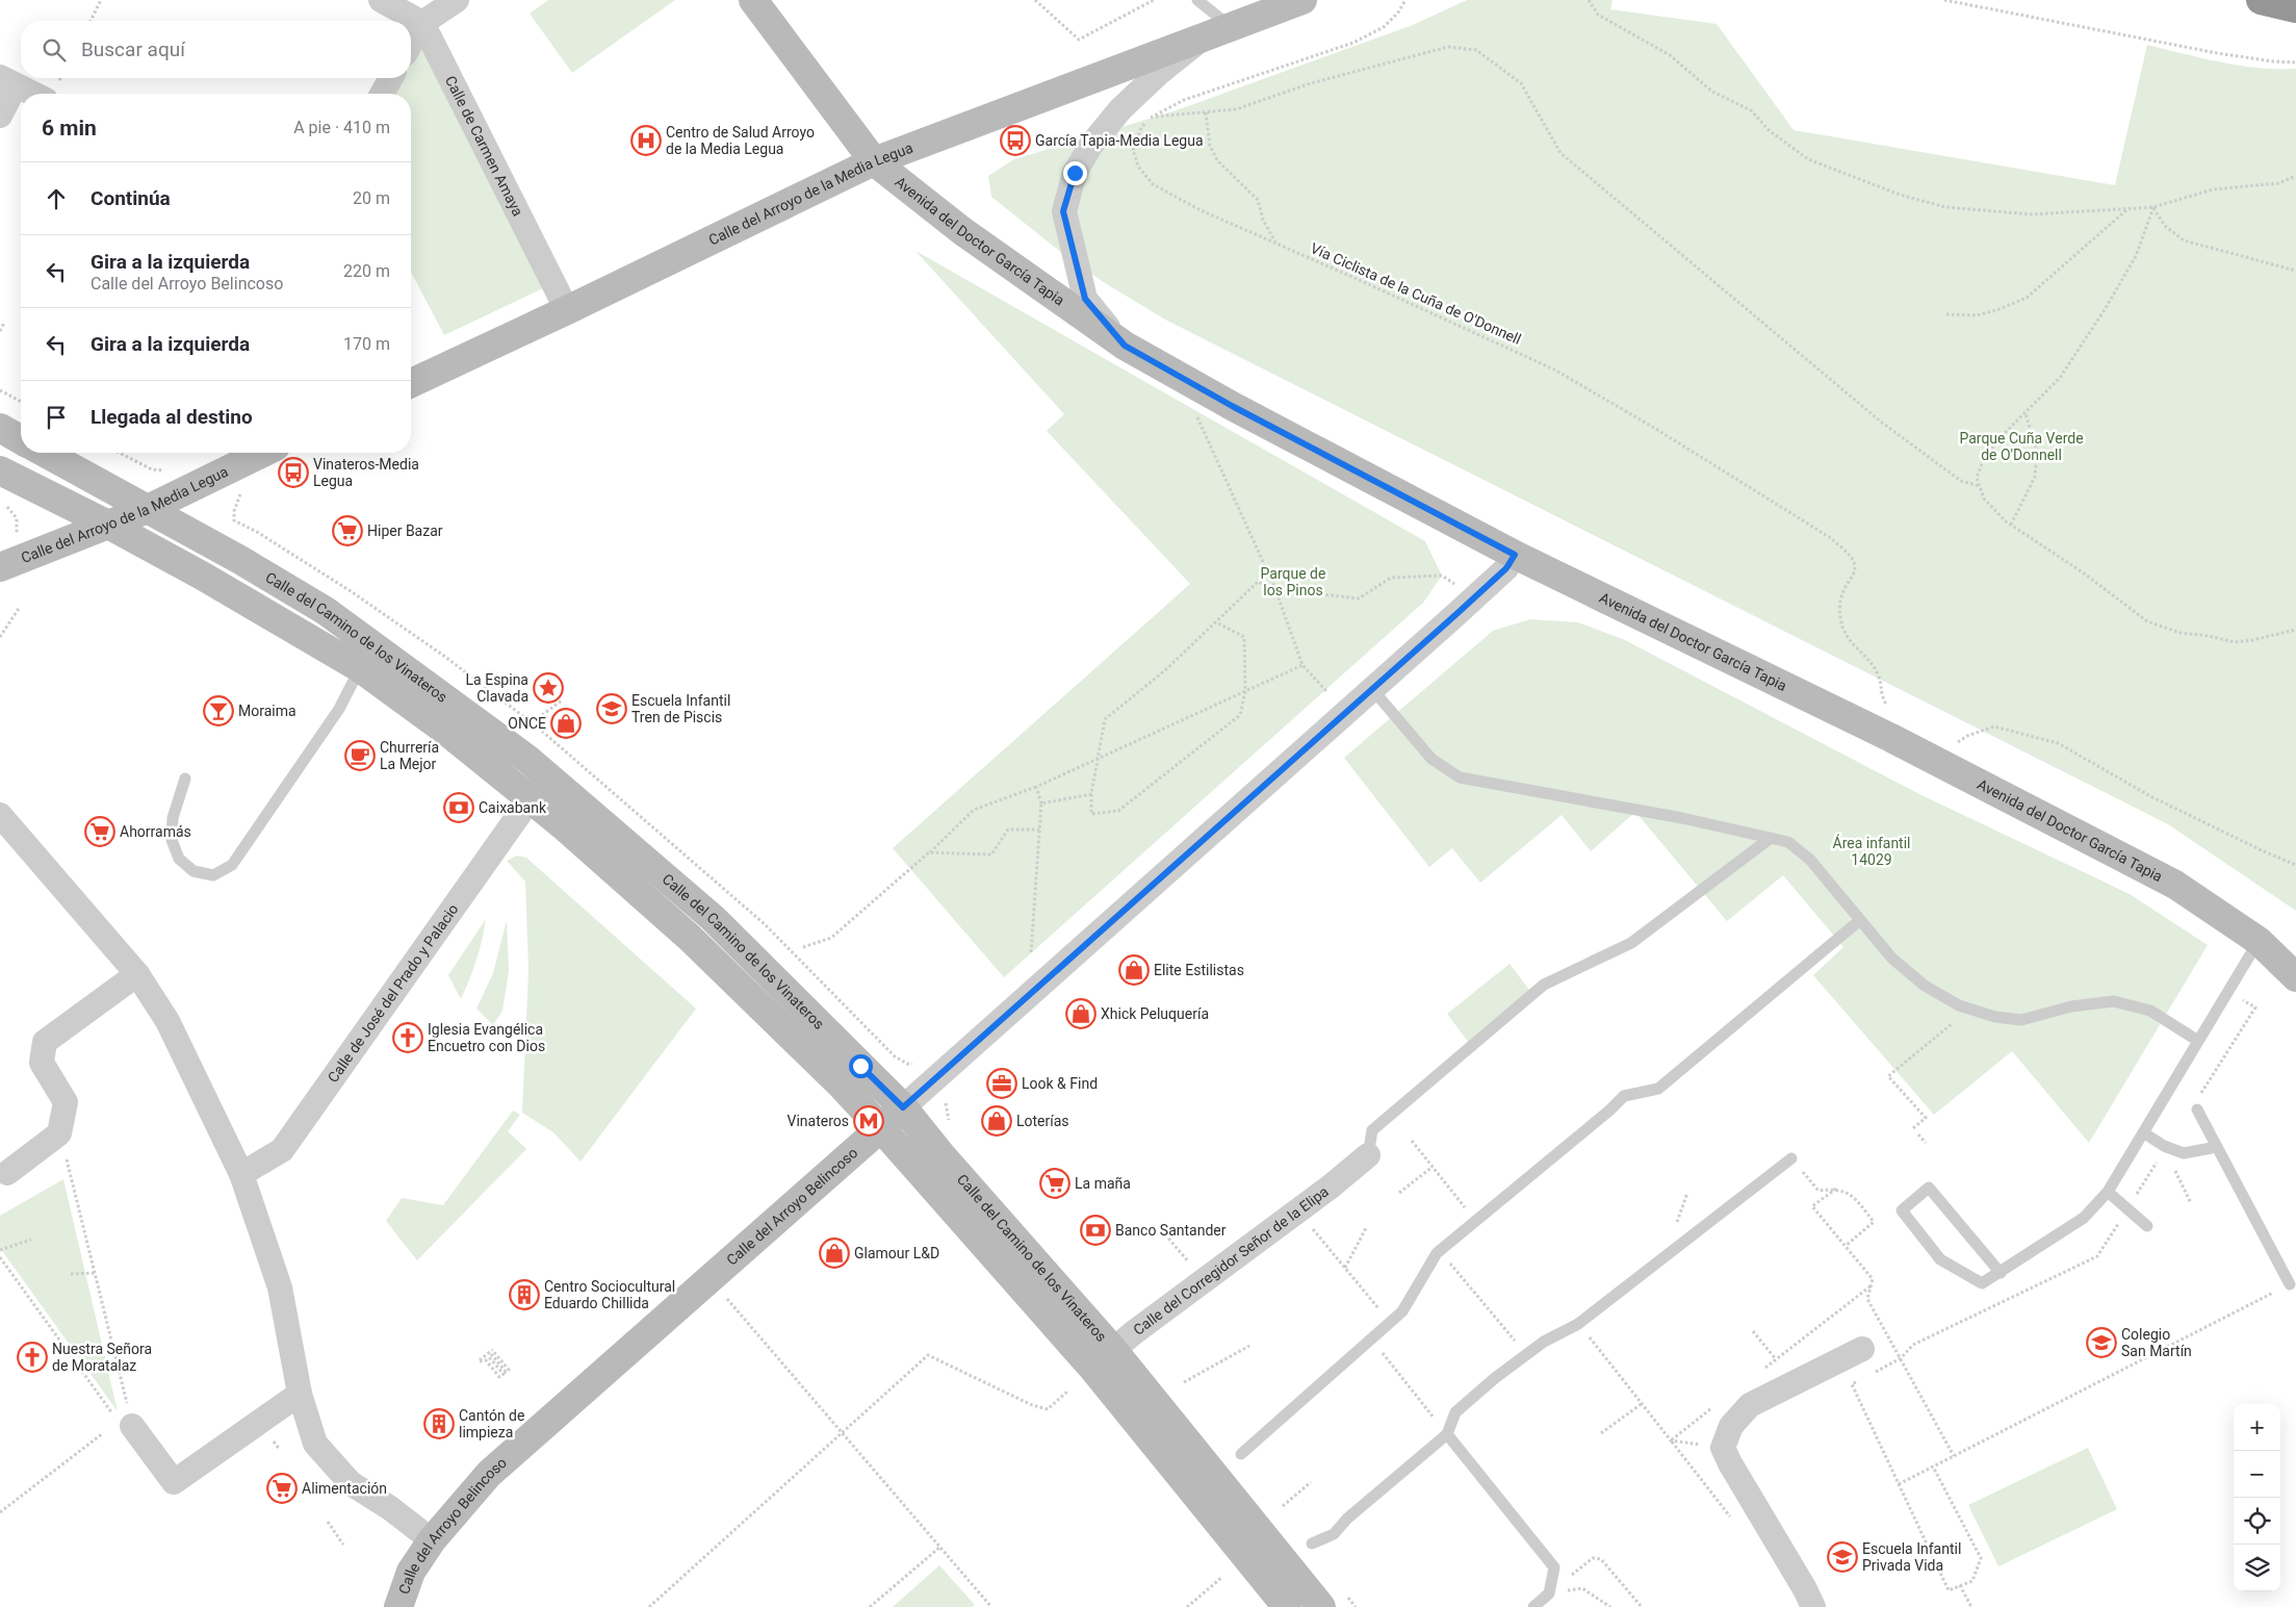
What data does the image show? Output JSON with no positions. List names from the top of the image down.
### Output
{
  "streets": {
    "street": [
      "Calle de Carmen Amaya",
      "Calle del Arroyo de la Media Legua",
      "Avenida del Doctor García Tapia",
      "Calle del Camino de los Vinateros",
      "Calle de José del Prado y Palacio",
      "Calle del Arroyo Belincoso",
      "Calle del Corregidor Señor de la Elipa"
    ],
    "path": ["Vía Ciclista de la Cuña de O'Donnell"]
  },
  "crossings": [
    ["Calle de Carmen Amaya", "Calle del Arroyo de la Media Legua"],
    ["Calle del Arroyo de la Media Legua", "Avenida del Doctor García Tapia"],
    ["Calle del Arroyo de la Media Legua", "Calle del Camino de los Vinateros"],
    ["Avenida del Doctor García Tapia", "Calle del Arroyo Belincoso"],
    ["Calle del Camino de los Vinateros", "Calle de José del Prado y Palacio"],
    ["Calle del Camino de los Vinateros", "Calle del Arroyo Belincoso"],
    ["Calle del Camino de los Vinateros", "Calle del Corregidor Señor de la Elipa"]
  ],
  "parks": ["Parque Cuña Verde de O'Donnell", "Parque de los Pinos", "Área infantil 14029"],
  "places": {
    "hospital": ["Centro de Salud Arroyo de la Media Legua"],
    "bus stop": ["García Tapia-Media Legua", "Vinateros-Media Legua"],
    "supermarket": [
      "Hiper Bazar",
      "Ahorramás",
      "La maña",
      "Alimentación"
    ],
    "place": ["La Espina Clavada"],
    "school or university": ["Escuela Infantil Tren de Piscis", "Colegio San Martín", "Escuela Infantil Privada Vida"],
    "bar": ["Moraima"],
    "shop": [
      "ONCE",
      "Elite Estilistas",
      "Xhick Peluquería",
      "Loterías",
      "Glamour L&D"
    ],
    "cafe": ["Churrería La Mejor"],
    "bank": ["Caixabank", "Banco Santander"],
    "church": ["Iglesia Evangélica Encuetro con Dios", "Nuestra Señora de Moratalaz"],
    "office": ["Look & Find"],
    "metro station": ["Vinateros"],
    "building": ["Centro Sociocultural Eduardo Chillida", "Cantón de limpieza"]
  },
  "page": {
    "search": "Buscar aquí",
    "heading": ["6 min", "A pie · 410 m"],
    "list": [
      ["Continúa", "20 m"],
      ["Gira a la izquierda", "Calle del Arroyo Belincoso", "220 m"],
      ["Gira a la izquierda", "170 m"],
      "Llegada al destino"
    ],
    "map_buttons": ["+", "−"]
  }
}
